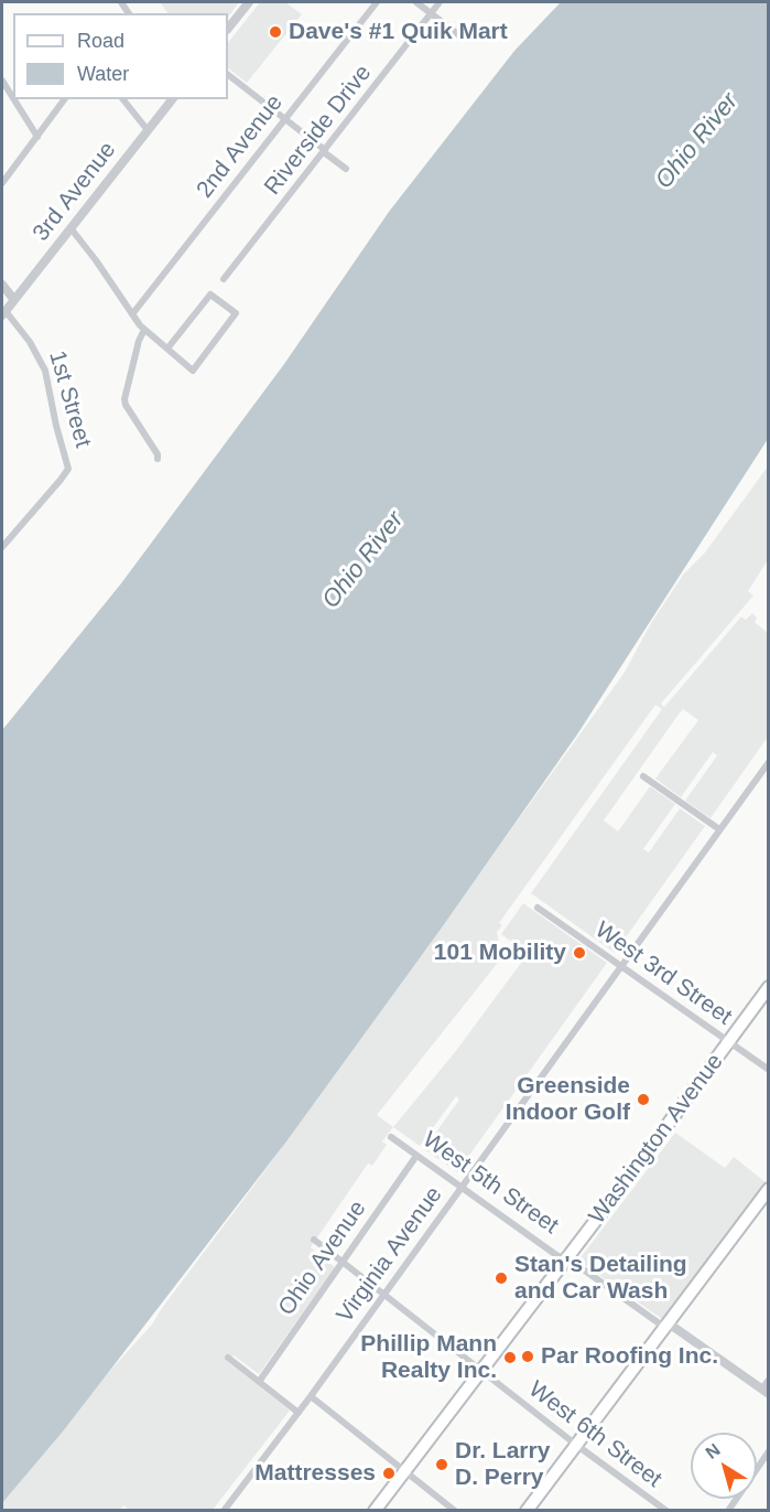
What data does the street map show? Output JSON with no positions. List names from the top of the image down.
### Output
{
  "streets": {
    "main road": ["Washington Avenue"],
    "street": [
      "Riverside Drive",
      "2nd Avenue",
      "3rd Avenue",
      "1st Street",
      "West 3rd Street",
      "West 5th Street",
      "Virginia Avenue",
      "Ohio Avenue",
      "West 6th Street"
    ]
  },
  "crossings": [
    ["3rd Avenue", "1st Street"],
    ["West 3rd Street", "Washington Avenue"],
    ["West 3rd Street", "Virginia Avenue"],
    ["Washington Avenue", "West 5th Street"],
    ["Washington Avenue", "West 6th Street"],
    ["West 5th Street", "Virginia Avenue"],
    ["West 5th Street", "Ohio Avenue"],
    ["Virginia Avenue", "West 6th Street"],
    ["Ohio Avenue", "West 6th Street"]
  ],
  "water": ["Ohio River"],
  "places": [
    "Dave's #1 Quik Mart",
    "101 Mobility",
    "Greenside Indoor Golf",
    "Stan's Detailing and Car Wash",
    "Par Roofing Inc.",
    "Phillip Mann Realty Inc.",
    "Dr. Larry D. Perry",
    "Mattresses"
  ],
  "legend": ["Road", "Water"],
  "north": "top left"
}
